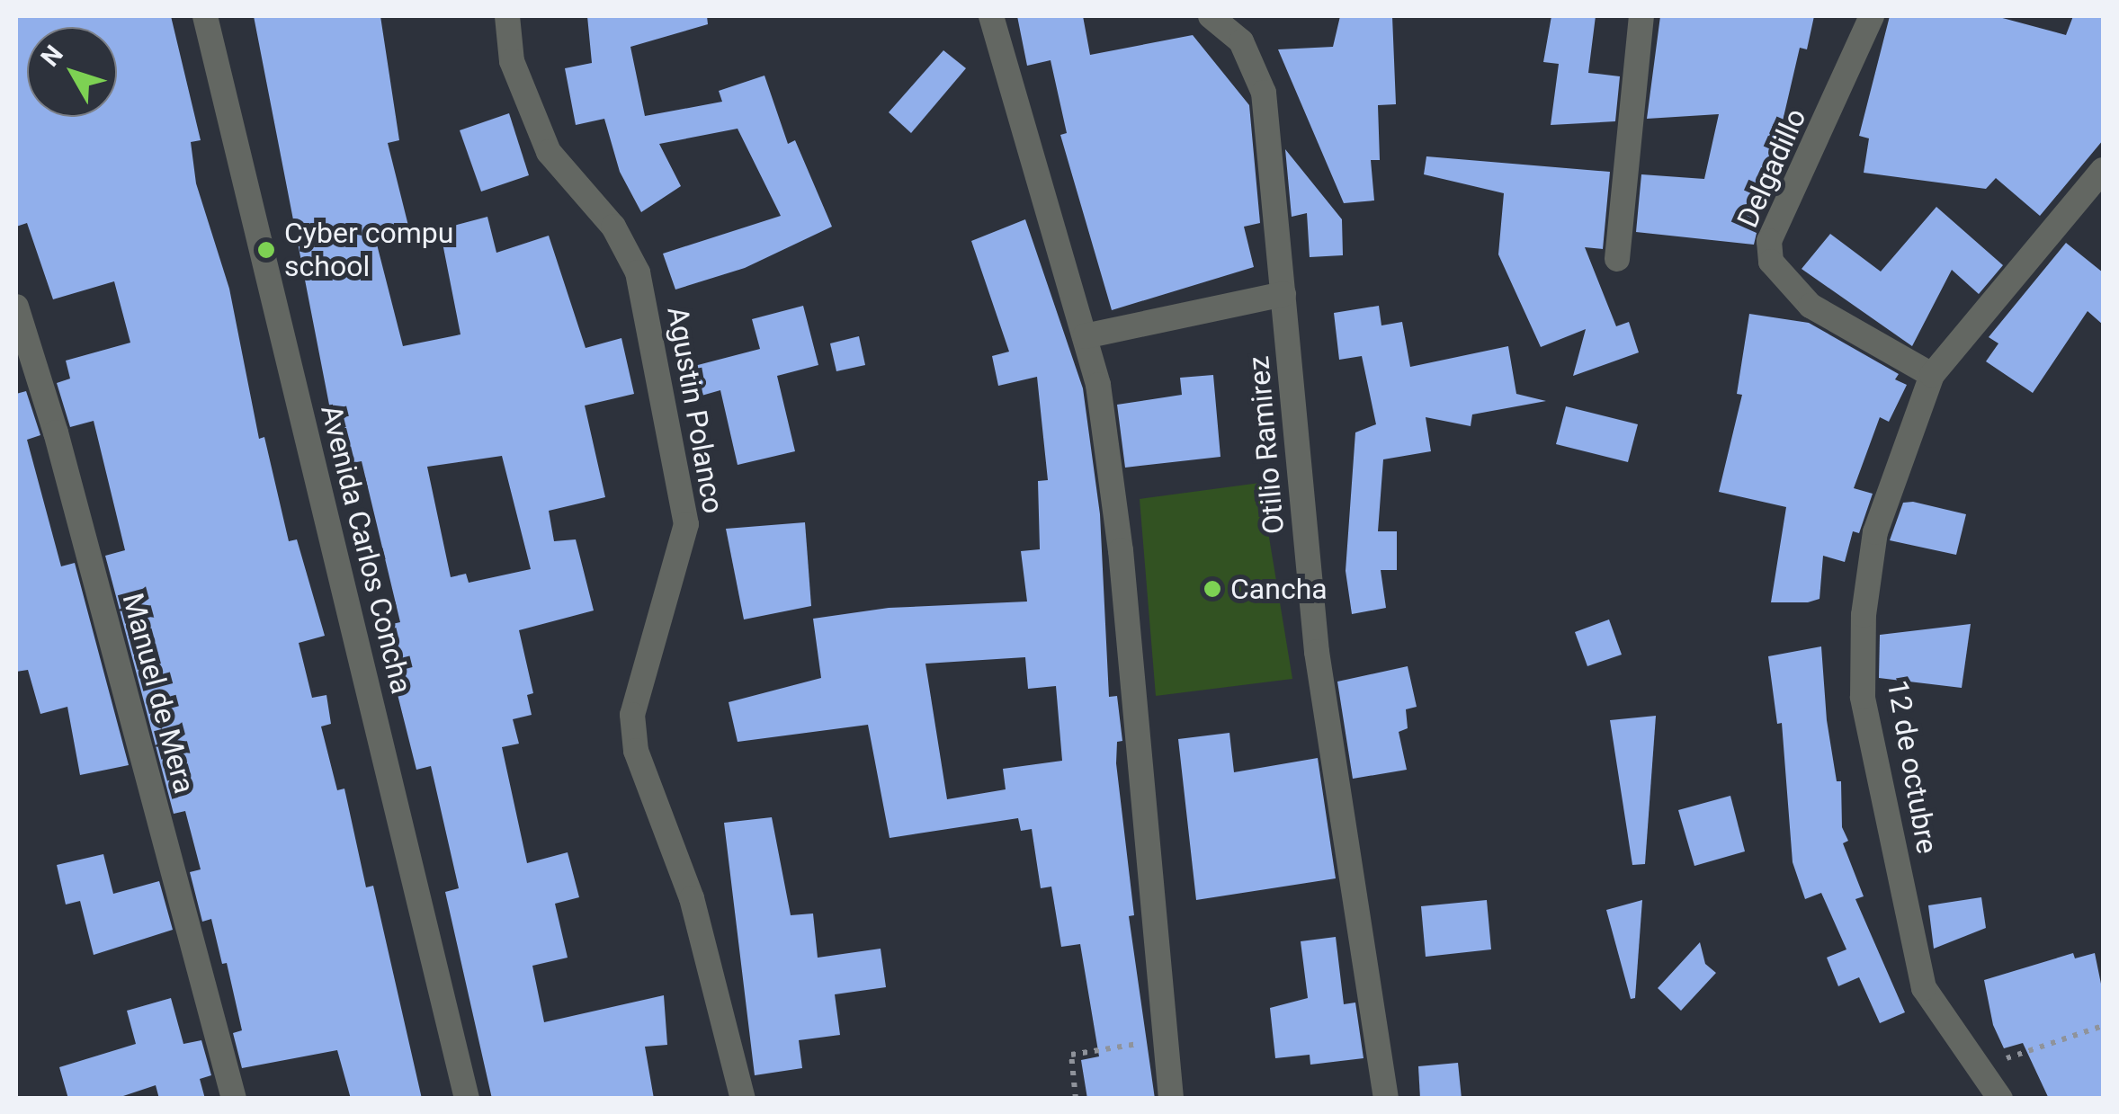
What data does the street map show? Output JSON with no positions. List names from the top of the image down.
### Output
{
  "streets": {
    "street": [
      "Delgadillo",
      "Agustin Polanco",
      "Otilio Ramirez",
      "Avenida Carlos Concha",
      "Manuel de Mera",
      "12 de octubre"
    ]
  },
  "crossings": [
    ["Delgadillo", "12 de octubre"]
  ],
  "places": ["Cyber compu school", "Cancha"],
  "north": "top left"
}
